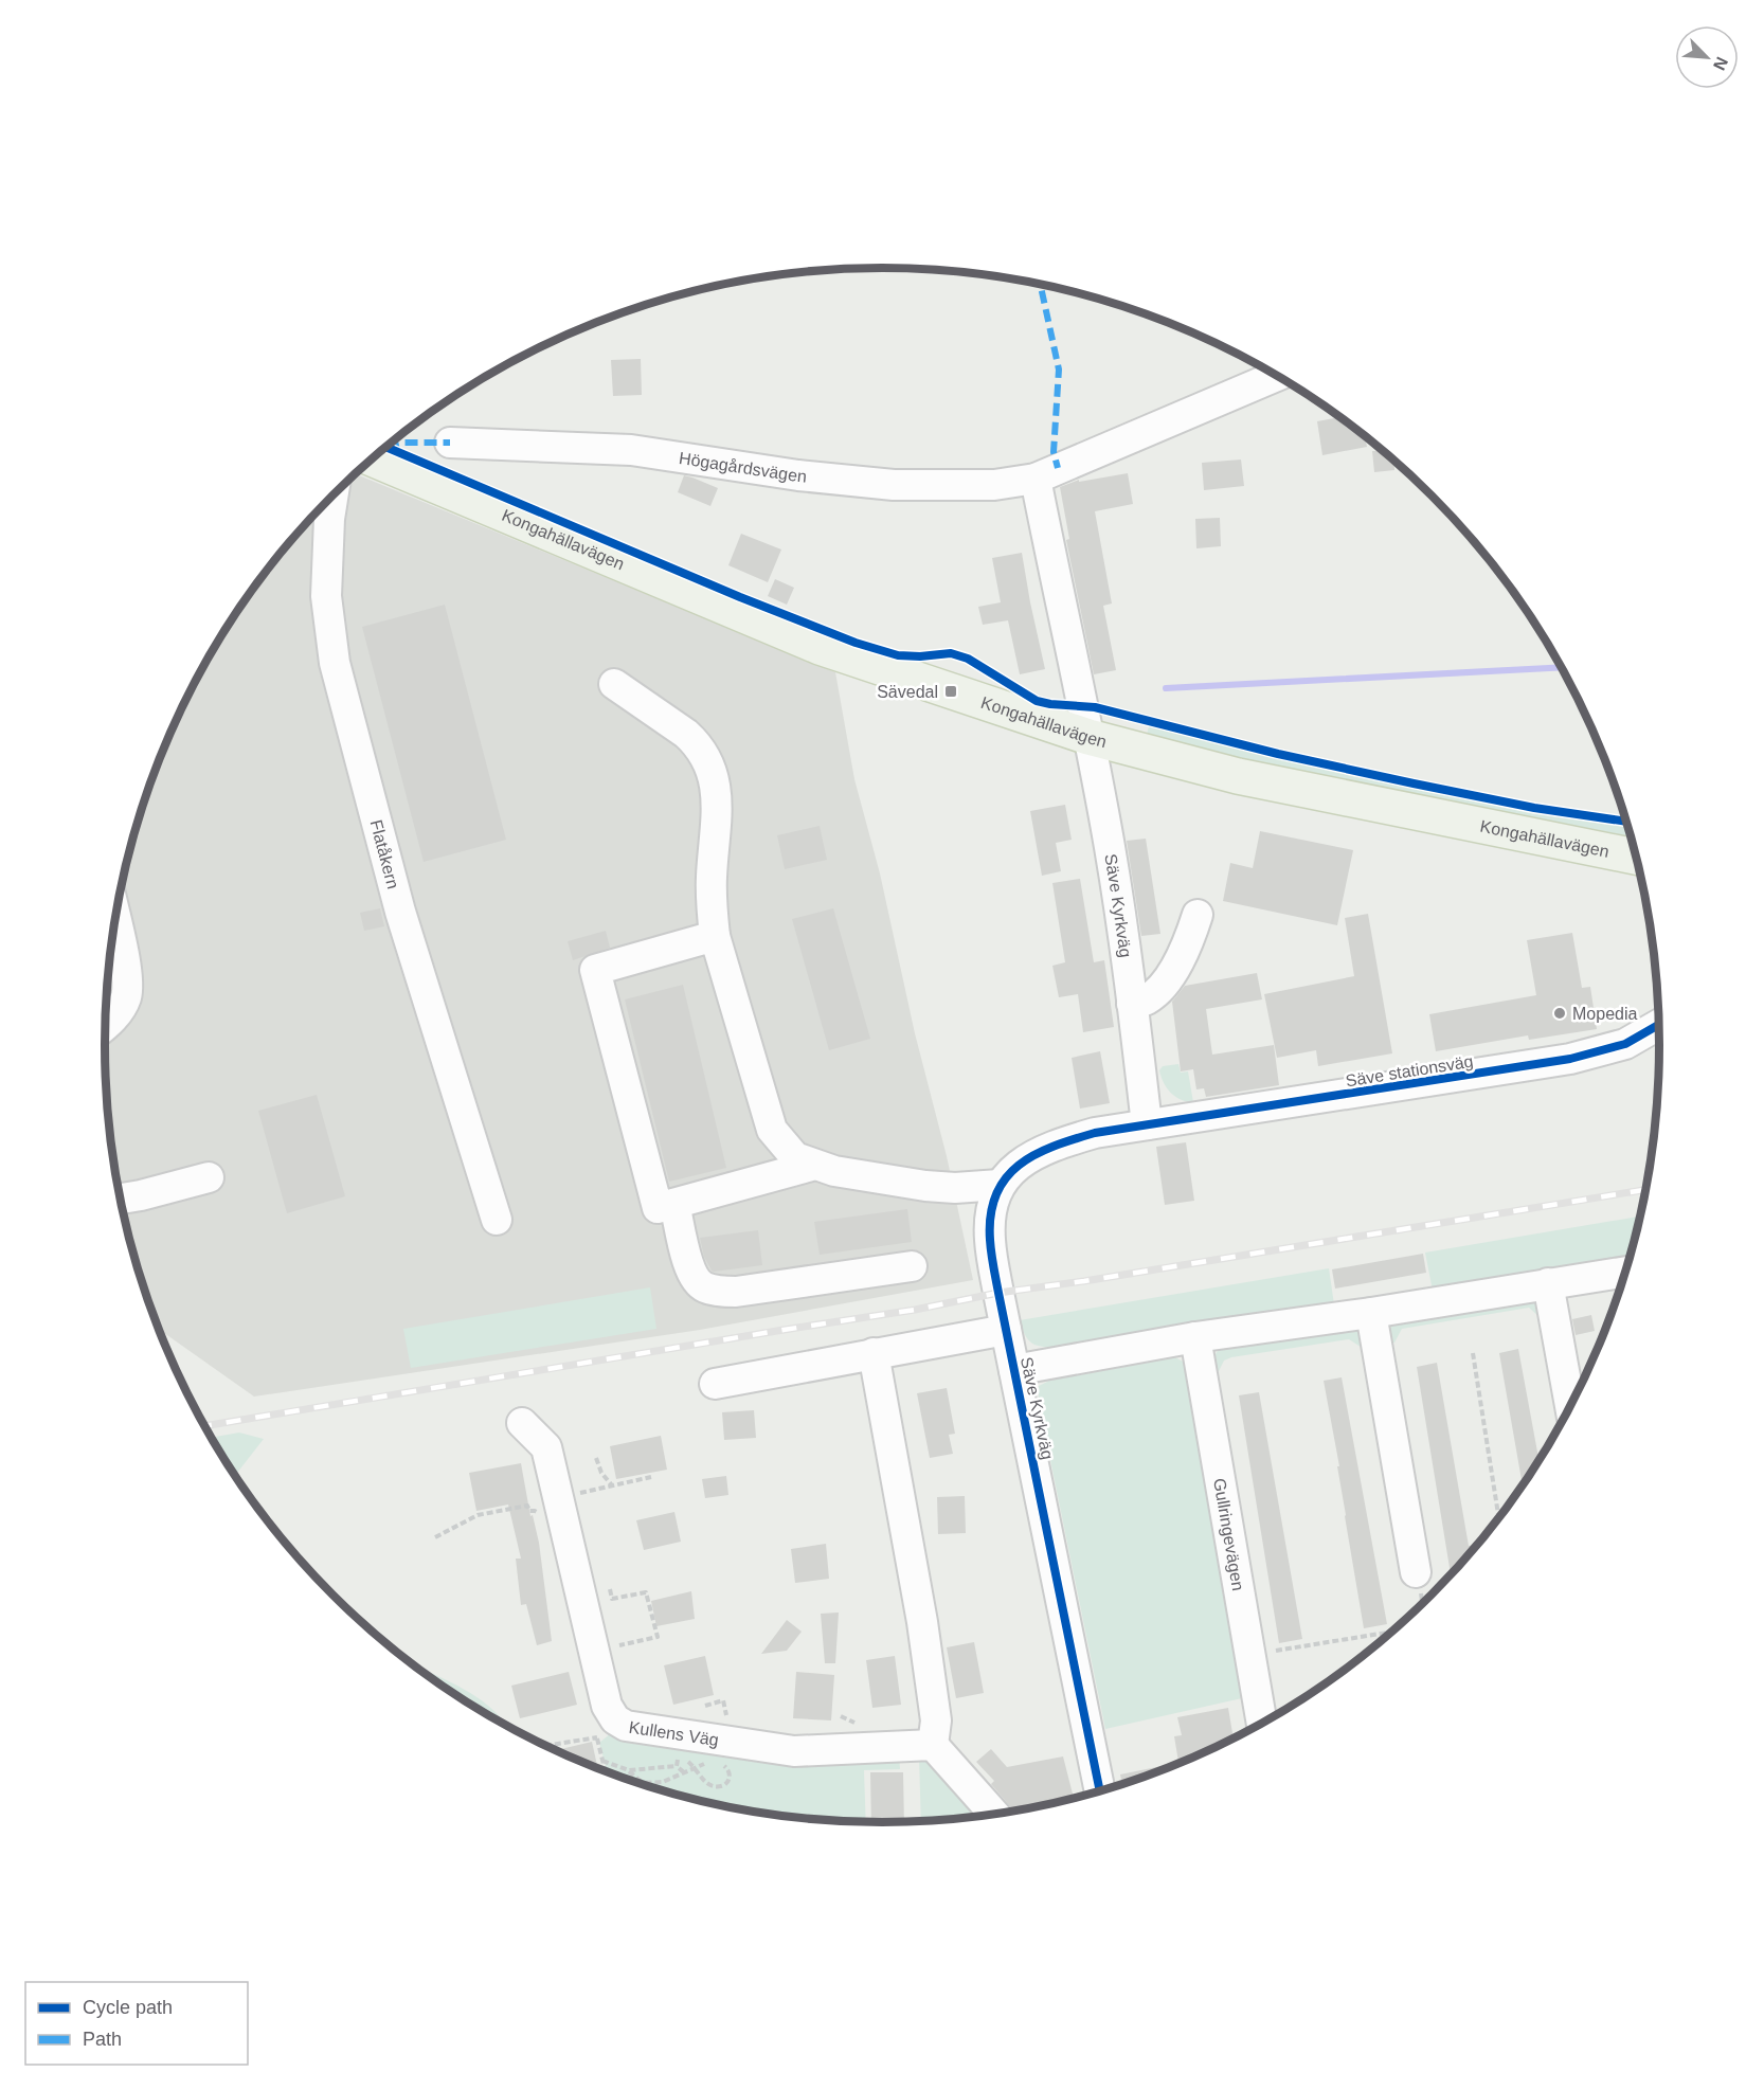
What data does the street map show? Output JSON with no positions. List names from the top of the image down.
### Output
{
  "streets": {
    "main road": ["Kongahällavägen"],
    "street": [
      "Högagårdsvägen",
      "Flatåkern",
      "Säve Kyrkväg",
      "Säve stationsväg",
      "Gullringevägen",
      "Kullens Väg"
    ]
  },
  "crossings": [
    ["Kongahällavägen", "Säve Kyrkväg"],
    ["Säve Kyrkväg", "Säve stationsväg"]
  ],
  "places": {
    "transit": ["Sävedal"],
    "other": ["Mopedia"]
  },
  "legend": ["Cycle path", "Path"],
  "north": "bottom right"
}
